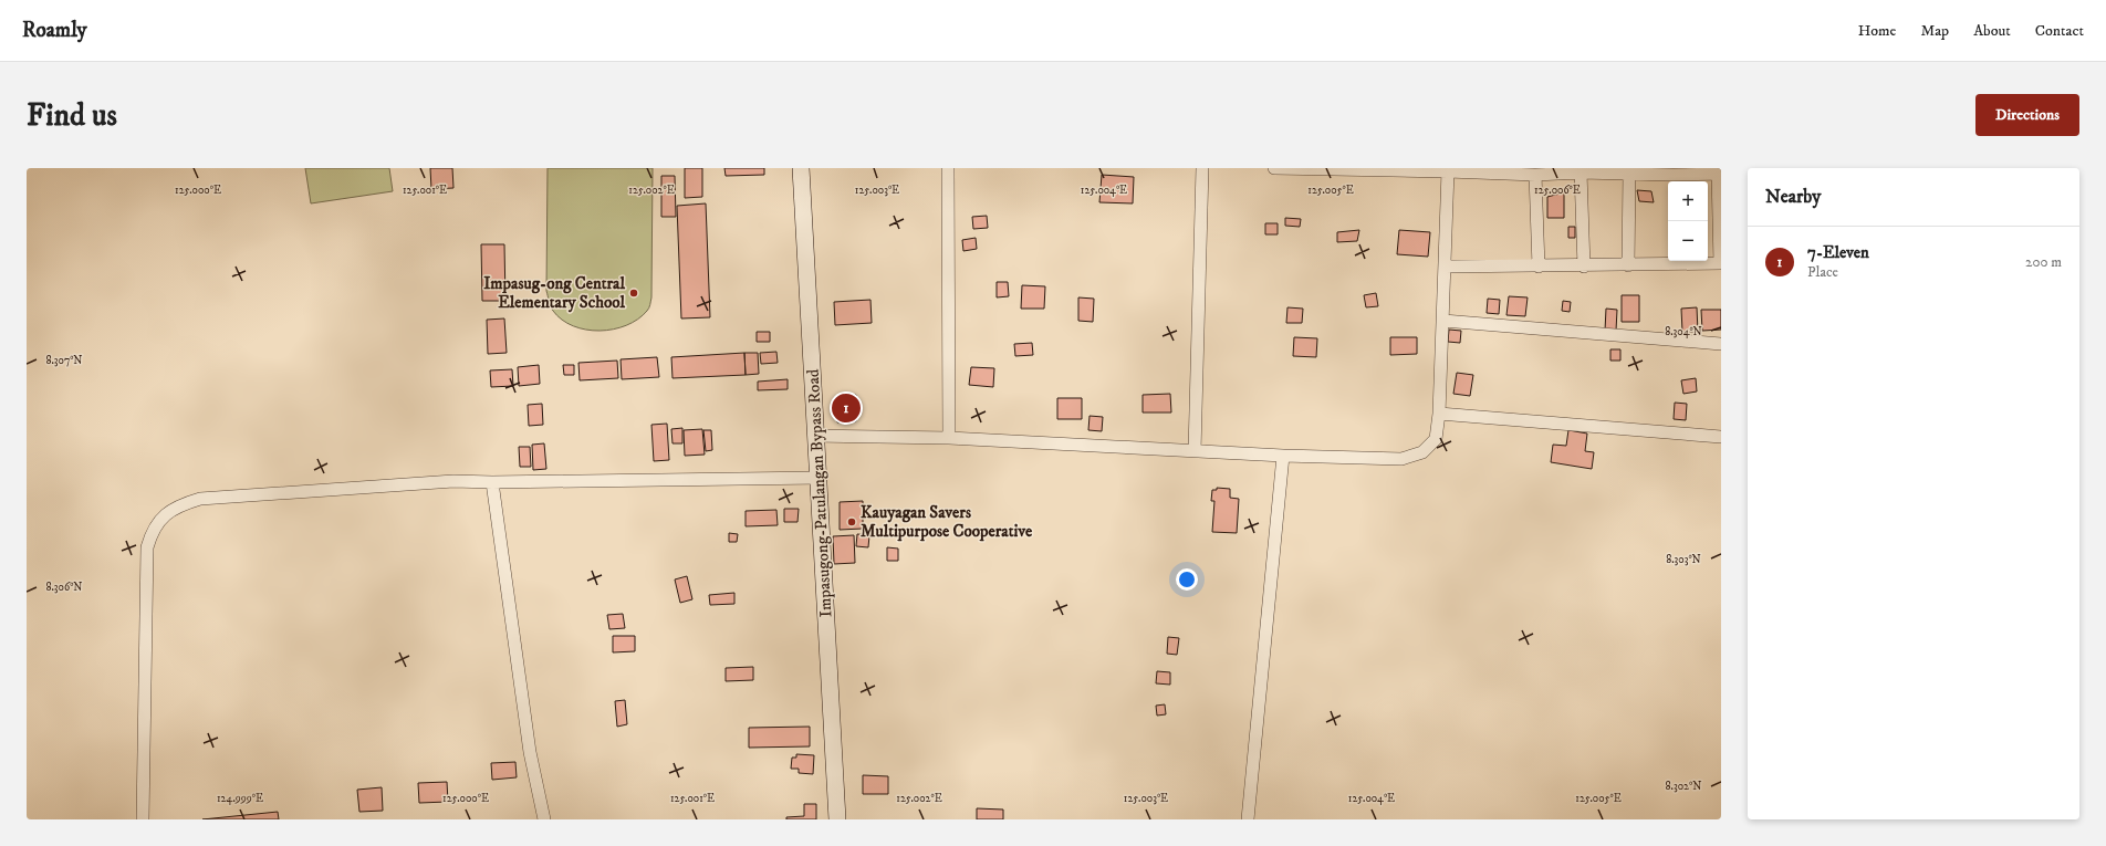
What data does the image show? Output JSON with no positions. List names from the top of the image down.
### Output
{
  "streets": {
    "main road": ["Impasugong-Patulangan Bypass Road"]
  },
  "places": ["Impasug-ong Central Elementary School", "Kauyagan Savers Multipurpose Cooperative"],
  "page": {
    "header": "Roamly",
    "nav": [
      "Home",
      "Map",
      "About",
      "Contact"
    ],
    "buttons": "Directions",
    "title": "Find us",
    "heading": "Nearby",
    "map_buttons": ["+", "−"],
    "list": [
      {
        "mark": "1",
        "name": "7-Eleven",
        "note": "Place",
        "value": "200 m"
      }
    ],
    "pins": "1"
  },
  "coordinates": [
    "125.000°E",
    "125.001°E",
    "125.002°E",
    "125.003°E",
    "125.004°E",
    "125.005°E",
    "125.006°E",
    "8.304°N",
    "8.307°N",
    "8.303°N",
    "8.306°N",
    "8.302°N",
    "124.999°E"
  ]
}
